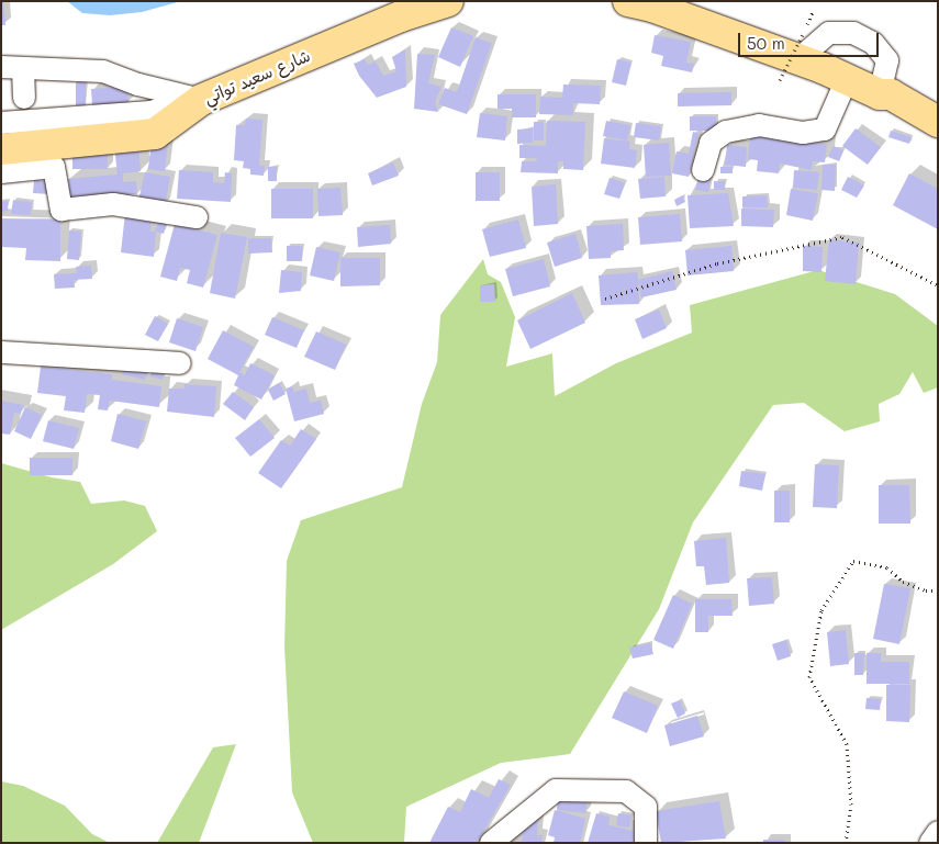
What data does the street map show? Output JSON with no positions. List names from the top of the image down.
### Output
{
  "streets": {
    "main road": ["شارع سعيد تواتي"]
  },
  "scale_bar": "50 m"
}
